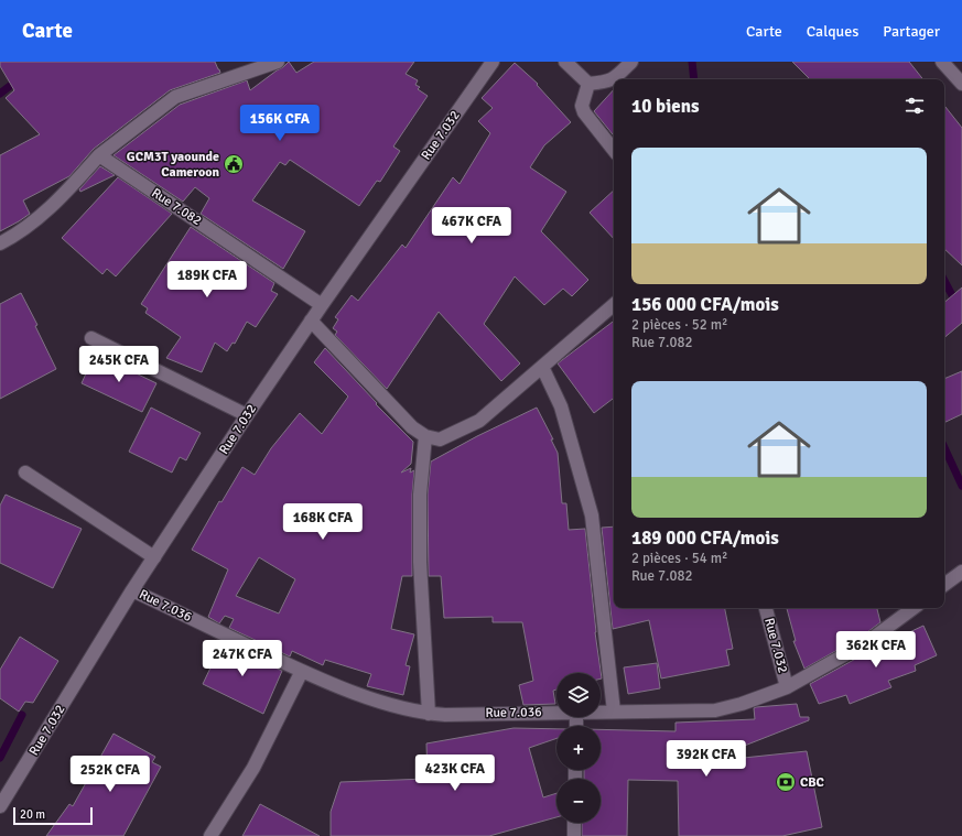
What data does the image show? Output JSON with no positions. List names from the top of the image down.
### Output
{
  "streets": {
    "street": ["Rue 7.032", "Rue 7.082", "Rue 7.036"]
  },
  "crossings": [
    ["Rue 7.032", "Rue 7.082"],
    ["Rue 7.032", "Rue 7.036"]
  ],
  "places": {
    "public building": ["GCM3T yaounde Cameroon"],
    "bank": ["CBC"]
  },
  "scale_bar": "20 m",
  "page": {
    "header": "Carte",
    "nav": ["Carte", "Calques", "Partager"],
    "heading": "10 biens",
    "price": [
      "156K CFA",
      "467K CFA",
      "189K CFA",
      "245K CFA",
      "168K CFA",
      "362K CFA",
      "247K CFA",
      "392K CFA",
      "423K CFA",
      "252K CFA"
    ],
    "list": [
      {
        "name": "156 000 CFA/mois",
        "note": "2 pièces · 52 m² · Rue 7.082"
      },
      {
        "name": "189 000 CFA/mois",
        "note": "2 pièces · 54 m² · Rue 7.082"
      }
    ],
    "map_buttons": ["+", "−"],
    "scale": "20 m"
  }
}
